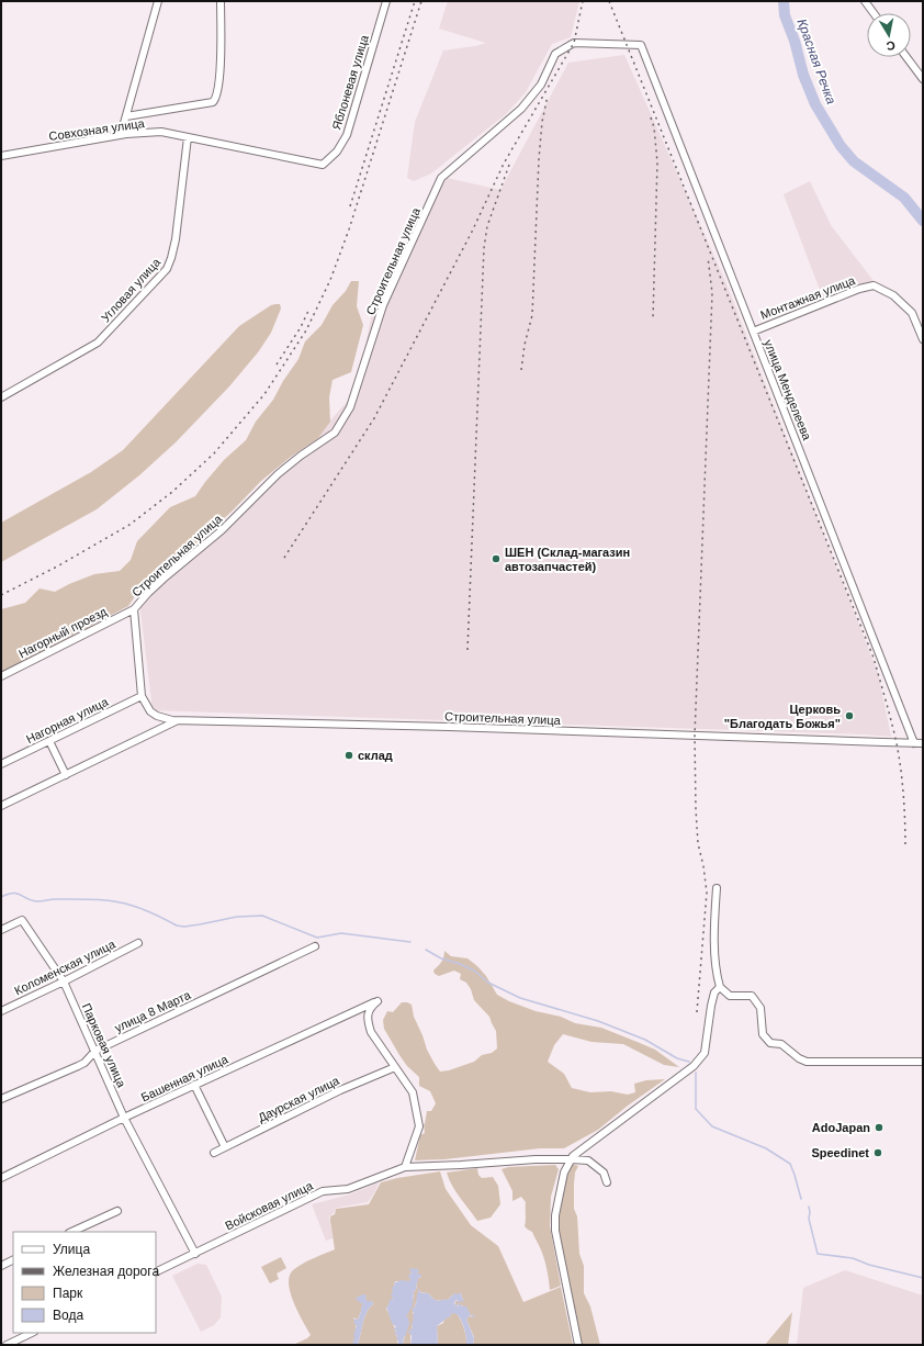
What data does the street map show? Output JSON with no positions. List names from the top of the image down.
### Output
{
  "streets": {
    "street": [
      "Яблоневая улица",
      "Совхозная улица",
      "Строительная улица",
      "Угловая улица",
      "Монтажная улица",
      "улица Менделеева",
      "Нагорный проезд",
      "Нагорная улица",
      "Коломенская улица",
      "улица 8 Марта",
      "Парковая улица",
      "Башенная улица",
      "Даурская улица",
      "Войсковая улица"
    ]
  },
  "crossings": [
    ["Яблоневая улица", "Совхозная улица"],
    ["Совхозная улица", "Угловая улица"],
    ["Строительная улица", "улица Менделеева"],
    ["Строительная улица", "Нагорный проезд"],
    ["Строительная улица", "Нагорная улица"],
    ["Монтажная улица", "улица Менделеева"],
    ["Коломенская улица", "Парковая улица"],
    ["улица 8 Марта", "Парковая улица"],
    ["Парковая улица", "Башенная улица"],
    ["Парковая улица", "Войсковая улица"],
    ["Башенная улица", "Даурская улица"]
  ],
  "water": ["Красная Речка"],
  "places": [
    "ШЕН (Склад-магазин автозапчастей)",
    "Церковь \"Благодать Божья\"",
    "склад",
    "AdoJapan",
    "Speedinet"
  ],
  "legend": [
    "Улица",
    "Железная дорога",
    "Парк",
    "Вода"
  ],
  "north": "bottom"
}
